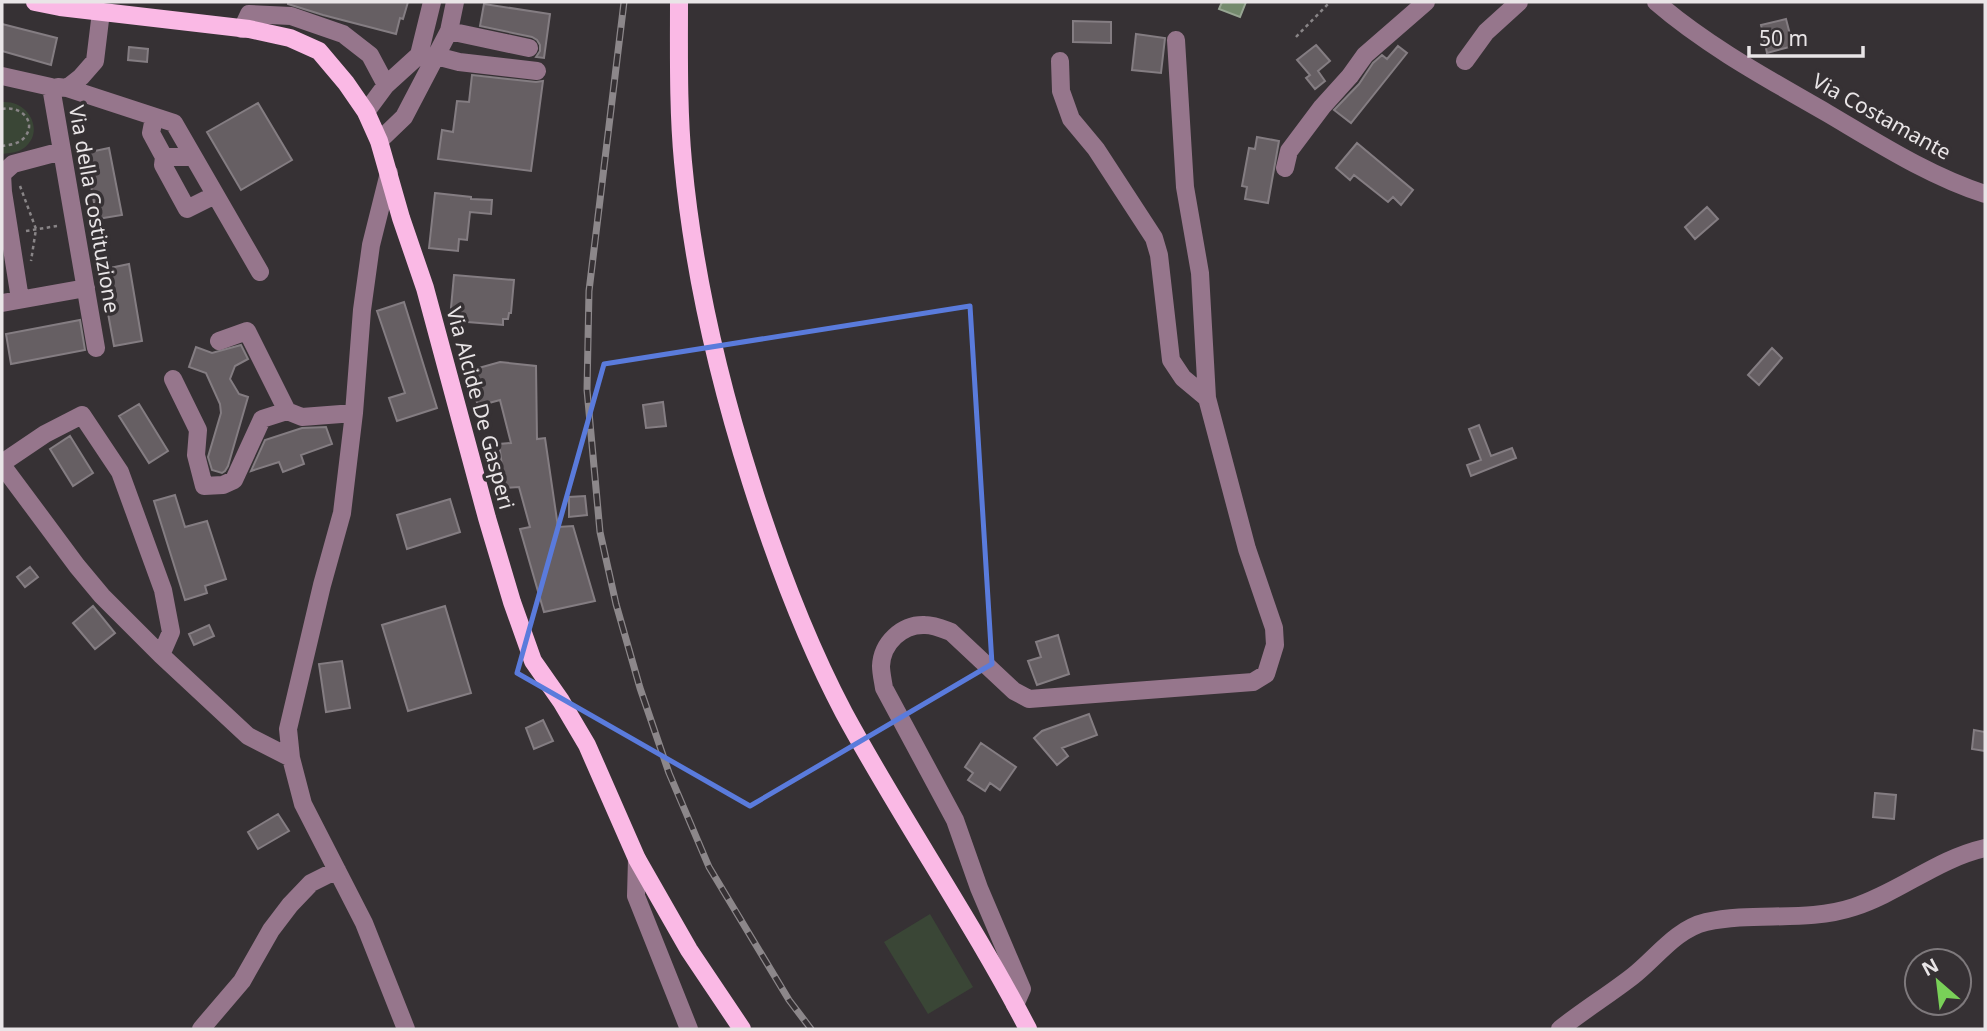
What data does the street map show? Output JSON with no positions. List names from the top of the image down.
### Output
{
  "streets": {
    "main road": ["Via Alcide De Gasperi"],
    "street": ["Via Costamante", "Via della Costituzione"]
  },
  "scale_bar": "50 m",
  "north": "top left"
}
